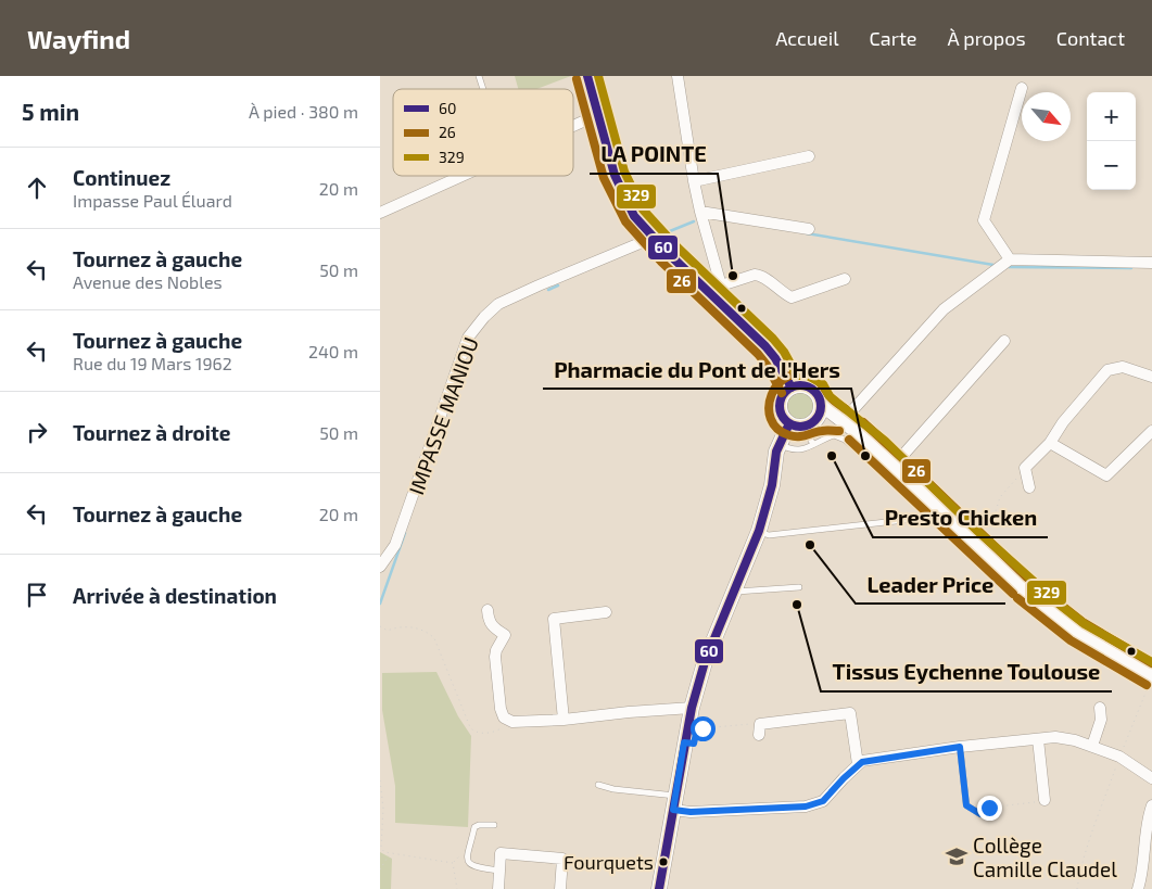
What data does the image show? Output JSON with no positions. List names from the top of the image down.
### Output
{
  "streets": {
    "street": ["IMPASSE MANIOU"]
  },
  "places": {
    "other": [
      "LA POINTE",
      "Presto Chicken",
      "Pharmacie du Pont de l'Hers",
      "Leader Price",
      "Tissus Eychenne Toulouse",
      "Fourquets"
    ],
    "school or university": ["Collège Camille Claudel"]
  },
  "lines": ["transit line 60", "transit line 329", "transit line 26"],
  "legend": ["60", "26", "329"],
  "north": "bottom right",
  "page": {
    "header": "Wayfind",
    "nav": [
      "Accueil",
      "Carte",
      "À propos",
      "Contact"
    ],
    "heading": ["5 min", "À pied · 380 m"],
    "map_buttons": ["+", "−"],
    "list": [
      ["Continuez", "Impasse Paul Éluard", "20 m"],
      ["Tournez à gauche", "Avenue des Nobles", "50 m"],
      ["Tournez à gauche", "Rue du 19 Mars 1962", "240 m"],
      ["Tournez à droite", "50 m"],
      ["Tournez à gauche", "20 m"],
      "Arrivée à destination"
    ]
  }
}
